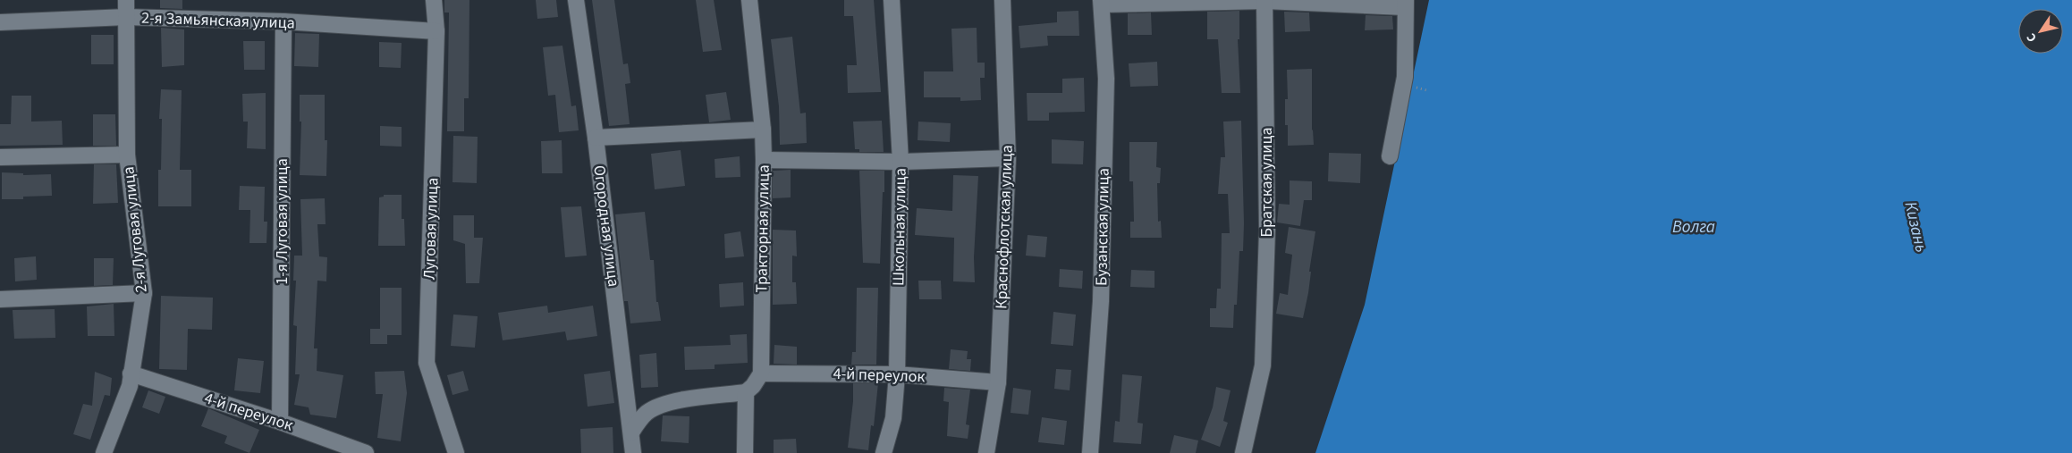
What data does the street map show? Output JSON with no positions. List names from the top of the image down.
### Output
{
  "streets": {
    "street": [
      "2-я Замьянская улица",
      "Братская улица",
      "1-я Луговая улица",
      "Огородная улица",
      "Школьная улица",
      "Краснофлотская улица",
      "Бузанская улица",
      "Луговая улица",
      "Тракторная улица",
      "2-я Луговая улица",
      "4-й переулок"
    ]
  },
  "crossings": [
    ["2-я Замьянская улица", "1-я Луговая улица"],
    ["2-я Замьянская улица", "Луговая улица"],
    ["2-я Замьянская улица", "2-я Луговая улица"],
    ["1-я Луговая улица", "4-й переулок"],
    ["Школьная улица", "4-й переулок"],
    ["Краснофлотская улица", "4-й переулок"],
    ["Тракторная улица", "4-й переулок"],
    ["2-я Луговая улица", "4-й переулок"]
  ],
  "water": ["Волга", "Кизань"],
  "north": "bottom left"
}
